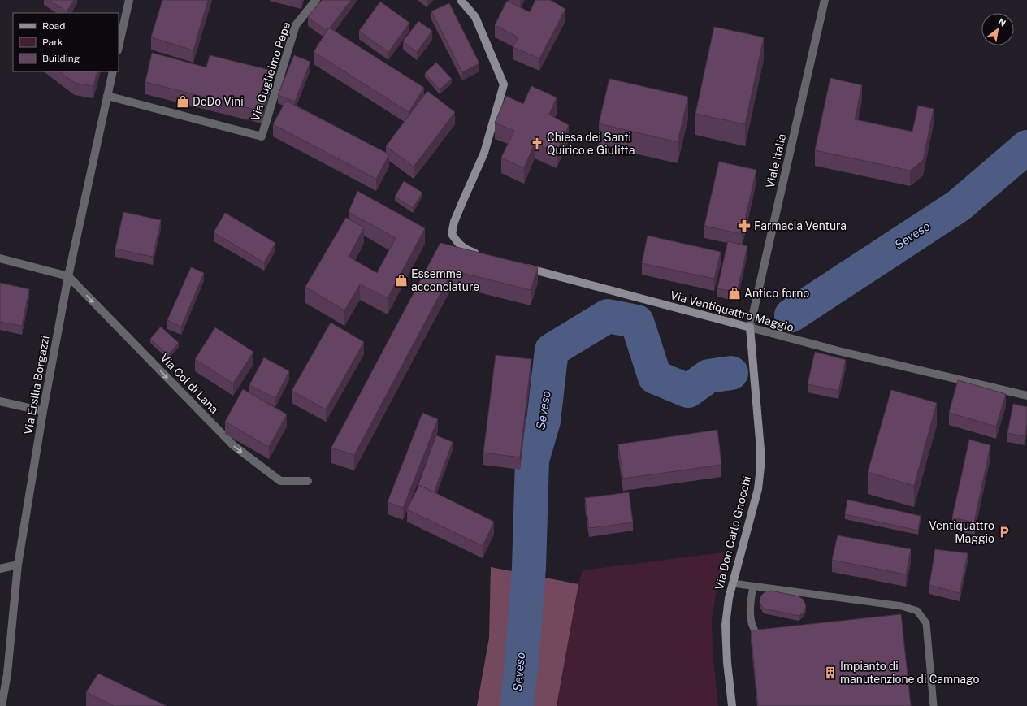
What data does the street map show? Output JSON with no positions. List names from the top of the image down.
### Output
{
  "streets": {
    "street": [
      "Via Guglielmo Pepe",
      "Viale Italia",
      "Via Ventiquattro Maggio",
      "Via Col di Lana",
      "Via Ersilia Borgazzi",
      "Via Don Carlo Gnocchi"
    ]
  },
  "crossings": [
    ["Via Guglielmo Pepe", "Via Ersilia Borgazzi"],
    ["Viale Italia", "Via Ventiquattro Maggio"],
    ["Viale Italia", "Via Don Carlo Gnocchi"],
    ["Via Ventiquattro Maggio", "Via Don Carlo Gnocchi"],
    ["Via Col di Lana", "Via Ersilia Borgazzi"]
  ],
  "one_way": ["Via Col di Lana"],
  "water": ["Seveso"],
  "places": {
    "shop": ["DeDo Vini", "Essemme acconciature", "Antico forno"],
    "church": ["Chiesa dei Santi Quirico e Giulitta"],
    "pharmacy": ["Farmacia Ventura"],
    "parking": ["Ventiquattro Maggio"],
    "building": ["Impianto di manutenzione di Camnago"]
  },
  "legend": ["Road", "Park", "Building"],
  "north": "top right"
}
